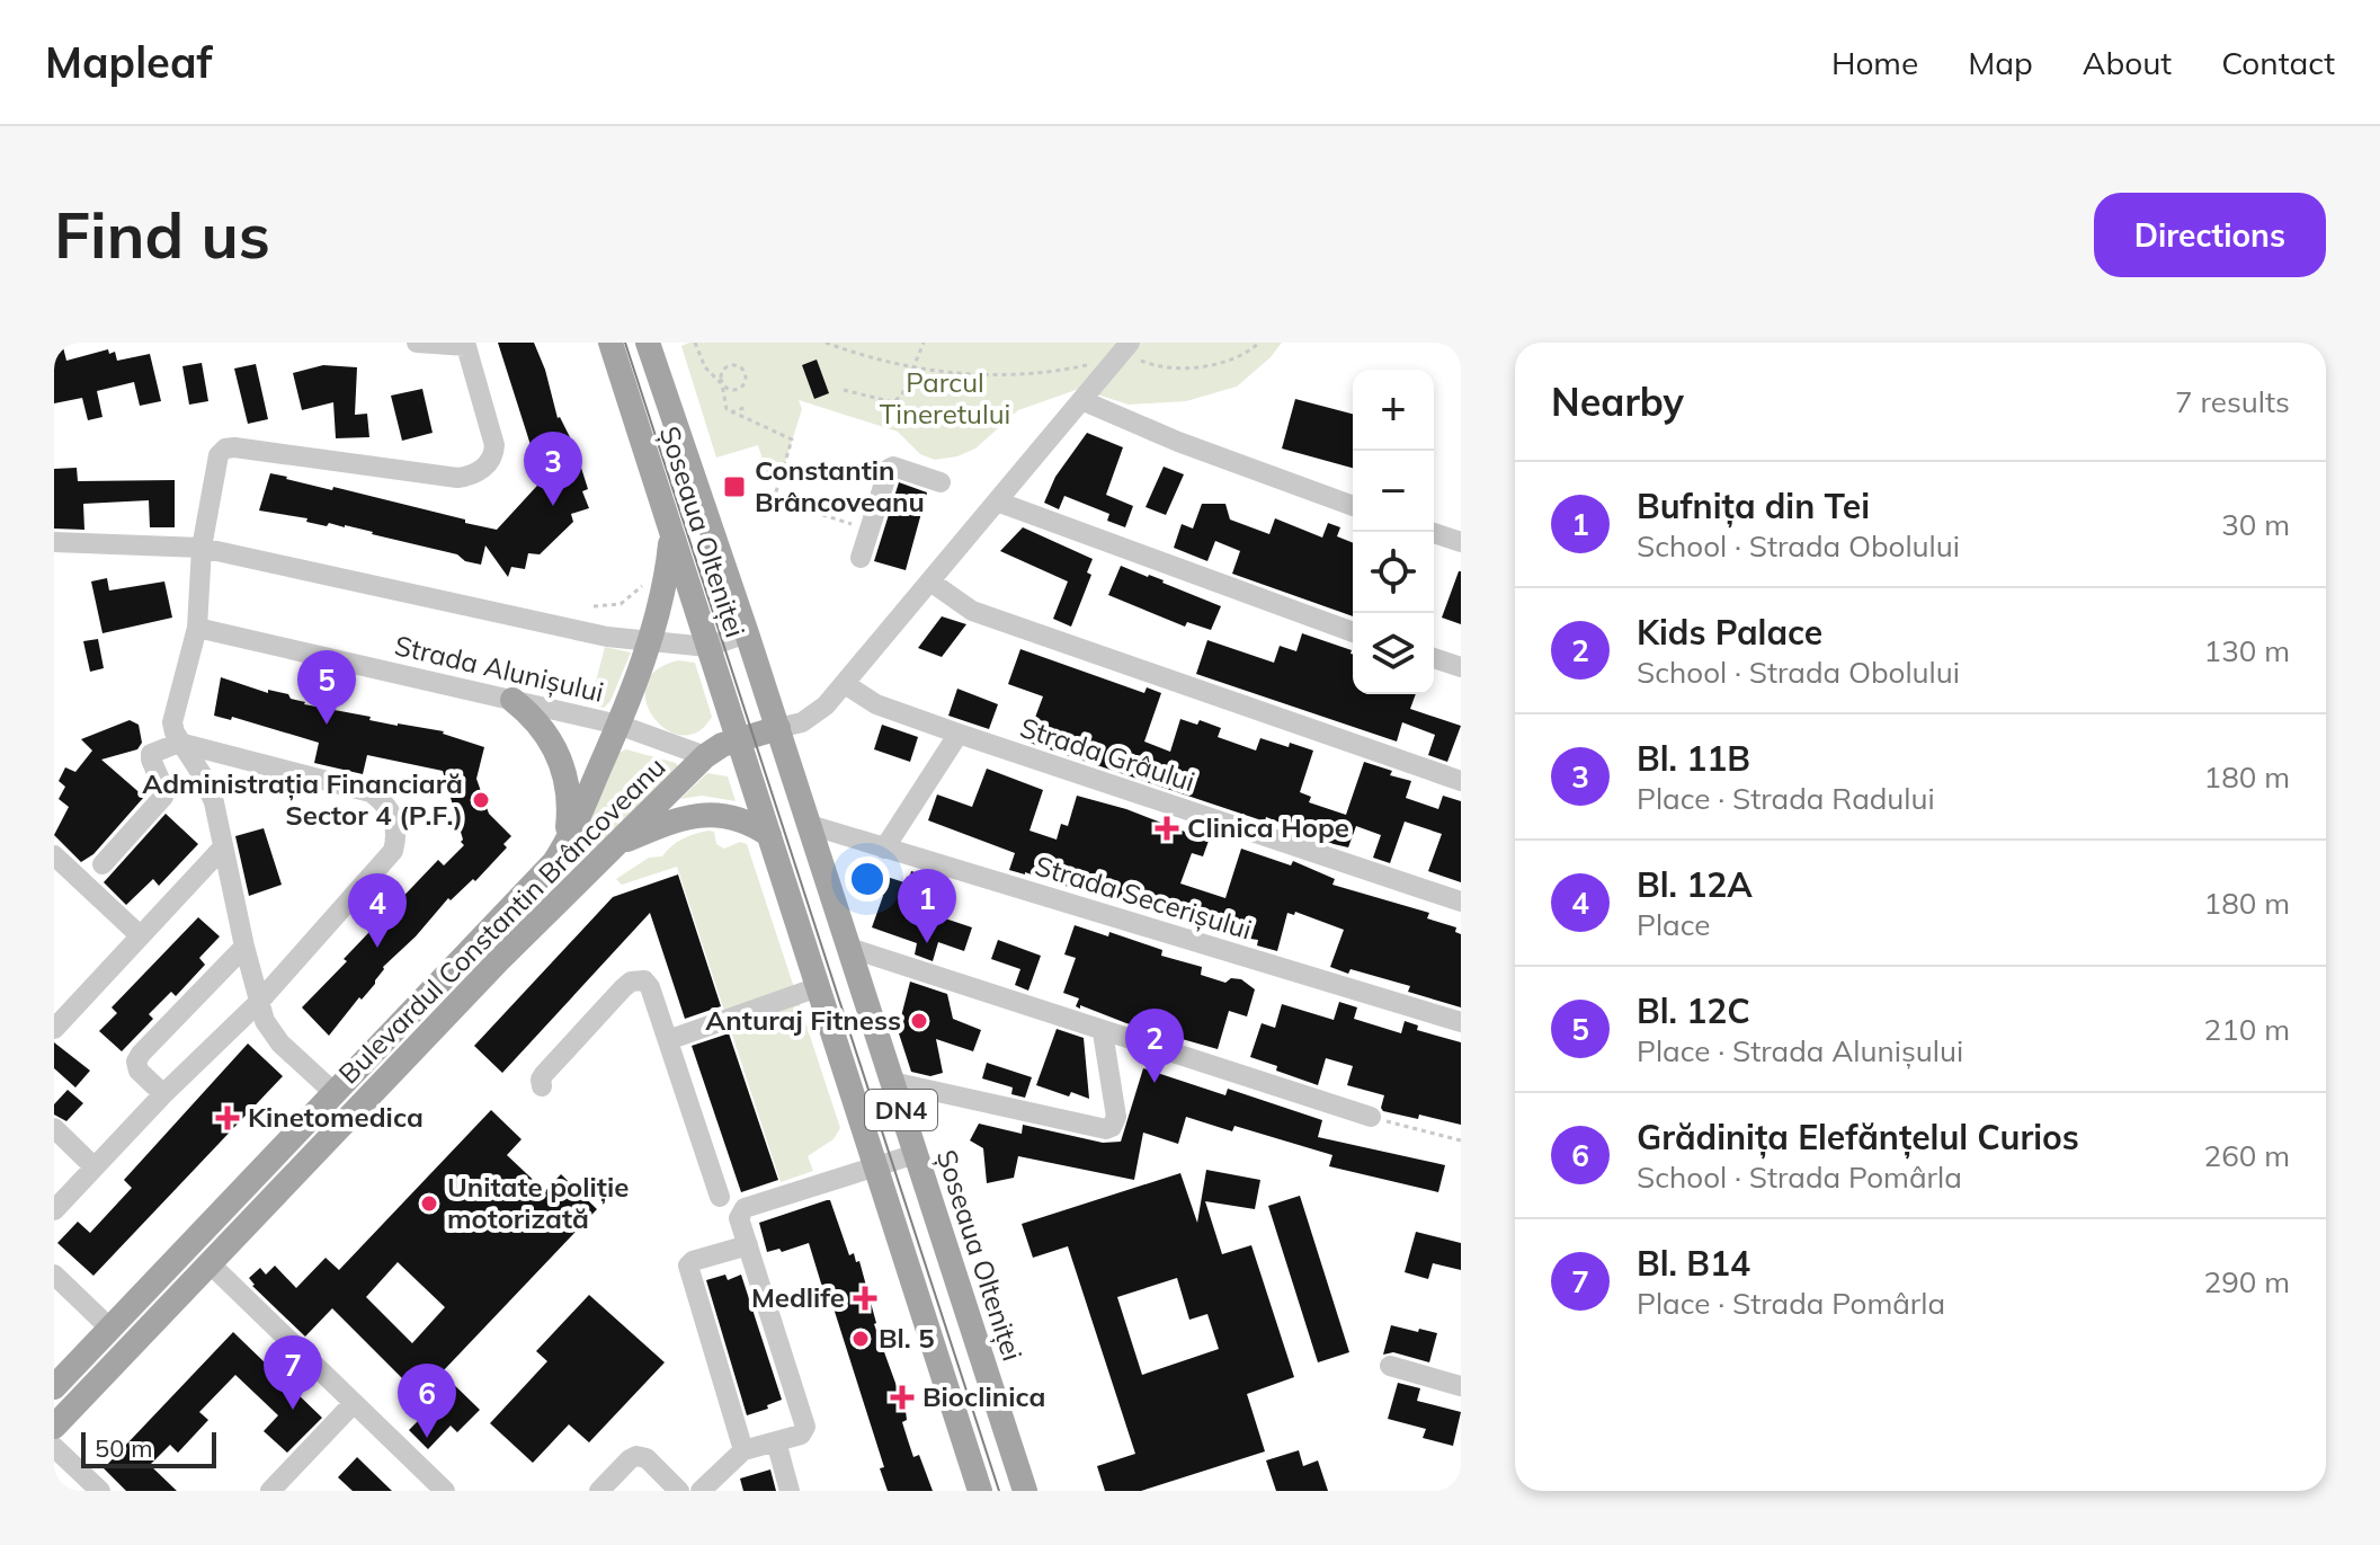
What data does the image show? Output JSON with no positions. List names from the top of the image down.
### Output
{
  "streets": {
    "main road": ["Șoseaua Olteniței", "Bulevardul Constantin Brâncoveanu", "DN4"],
    "street": ["Strada Alunișului", "Strada Grâului", "Strada Secerișului"]
  },
  "crossings": [
    ["Șoseaua Olteniței", "Strada Alunișului"],
    ["Șoseaua Olteniței", "Strada Secerișului"],
    ["Șoseaua Olteniței", "Bulevardul Constantin Brâncoveanu"],
    ["Strada Alunișului", "Bulevardul Constantin Brâncoveanu"]
  ],
  "parks": ["Parcul Tineretului"],
  "places": {
    "transit": ["Constantin Brâncoveanu"],
    "other": [
      "Administrația Financiară Sector 4 (P.F.)",
      "Anturaj Fitness",
      "Unitate poliție motorizată",
      "Bl. 5"
    ],
    "health": [
      "Clinica Hope",
      "Kinetomedica",
      "Medlife",
      "Bioclinica"
    ]
  },
  "scale_bar": "50 m",
  "page": {
    "header": "Mapleaf",
    "nav": [
      "Home",
      "Map",
      "About",
      "Contact"
    ],
    "buttons": "Directions",
    "title": "Find us",
    "heading": ["Nearby", "7 results"],
    "map_buttons": ["+", "−"],
    "pins": [
      "3",
      "5",
      "1",
      "4",
      "2",
      "7",
      "6"
    ],
    "list": [
      {
        "mark": "1",
        "name": "Bufnița din Tei",
        "note": "School · Strada Obolului",
        "value": "30 m"
      },
      {
        "mark": "2",
        "name": "Kids Palace",
        "note": "School · Strada Obolului",
        "value": "130 m"
      },
      {
        "mark": "3",
        "name": "Bl. 11B",
        "note": "Place · Strada Radului",
        "value": "180 m"
      },
      {
        "mark": "4",
        "name": "Bl. 12A",
        "note": "Place",
        "value": "180 m"
      },
      {
        "mark": "5",
        "name": "Bl. 12C",
        "note": "Place · Strada Alunișului",
        "value": "210 m"
      },
      {
        "mark": "6",
        "name": "Grădinița Elefănțelul Curios",
        "note": "School · Strada Pomârla",
        "value": "260 m"
      },
      {
        "mark": "7",
        "name": "Bl. B14",
        "note": "Place · Strada Pomârla",
        "value": "290 m"
      }
    ],
    "scale": "50 m"
  }
}
